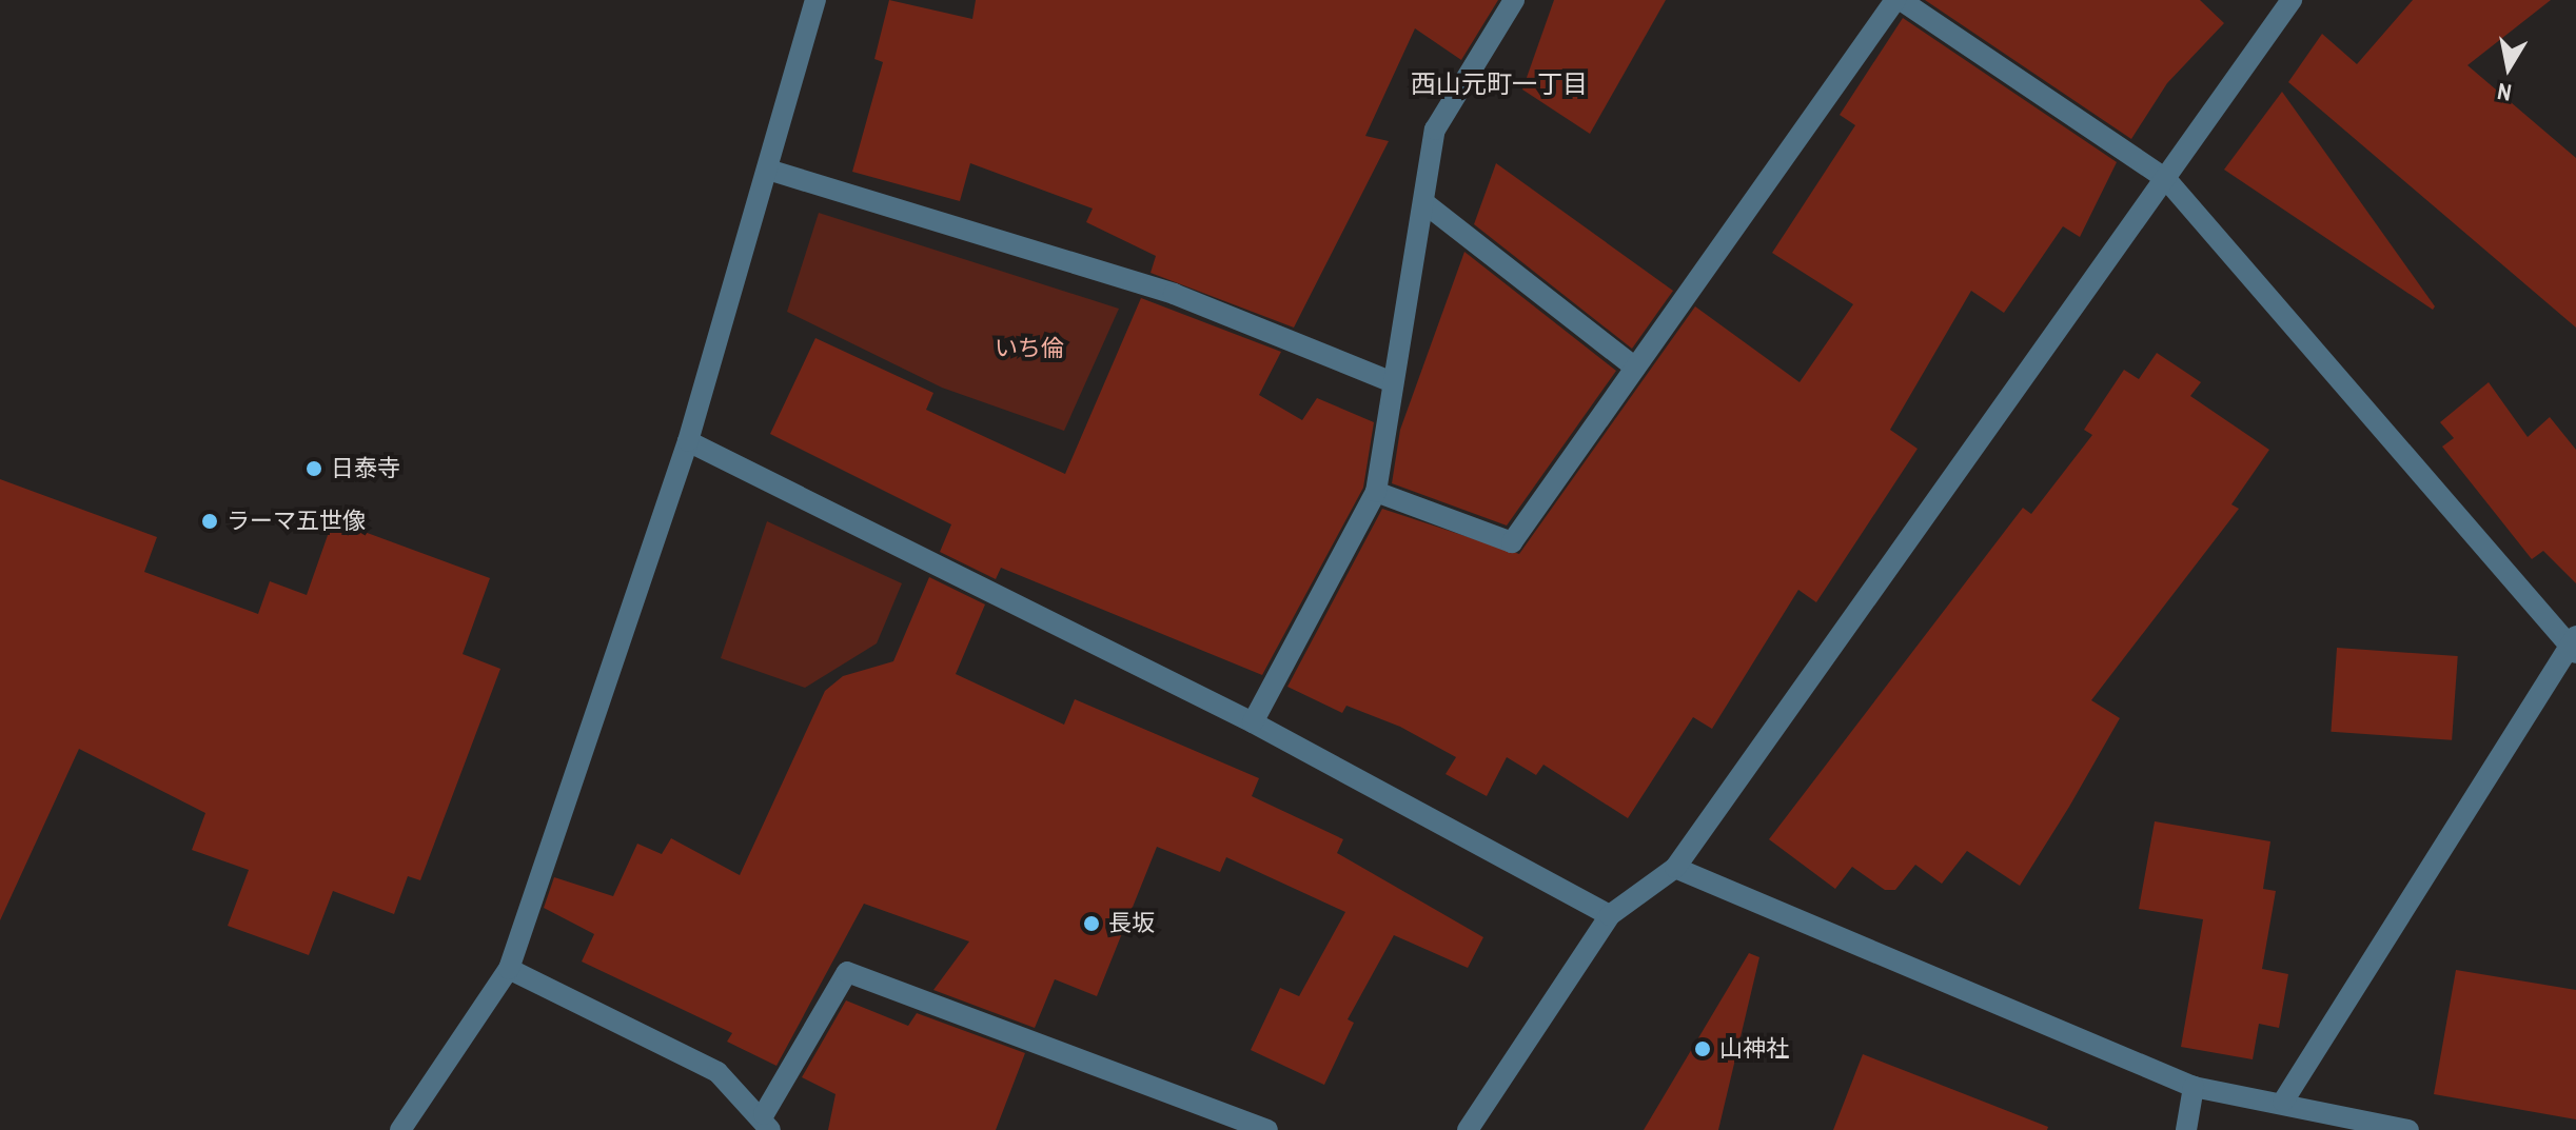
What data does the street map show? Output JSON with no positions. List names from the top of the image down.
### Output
{
  "districts": ["西山元町一丁目"],
  "parks": ["いち倫"],
  "places": [
    "日泰寺",
    "ラーマ五世像",
    "長坂",
    "山神社"
  ],
  "north": "bottom"
}
